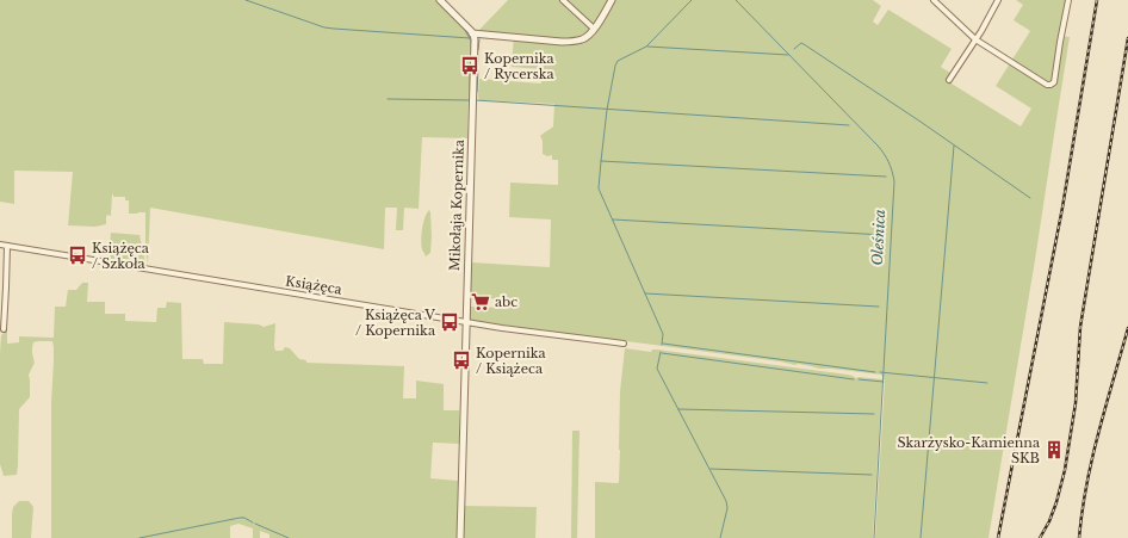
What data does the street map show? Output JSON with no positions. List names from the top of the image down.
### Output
{
  "streets": {
    "street": ["Mikołaja Kopernika", "Książęca"]
  },
  "crossings": [
    ["Mikołaja Kopernika", "Książęca"]
  ],
  "water": ["Oleśnica"],
  "places": {
    "bus stop": [
      "Kopernika / Rycerska",
      "Książęca / Szkoła",
      "Książęca V / Kopernika",
      "Kopernika / Książeca"
    ],
    "supermarket": ["abc"],
    "building": ["Skarżysko-Kamienna SKB"]
  }
}
